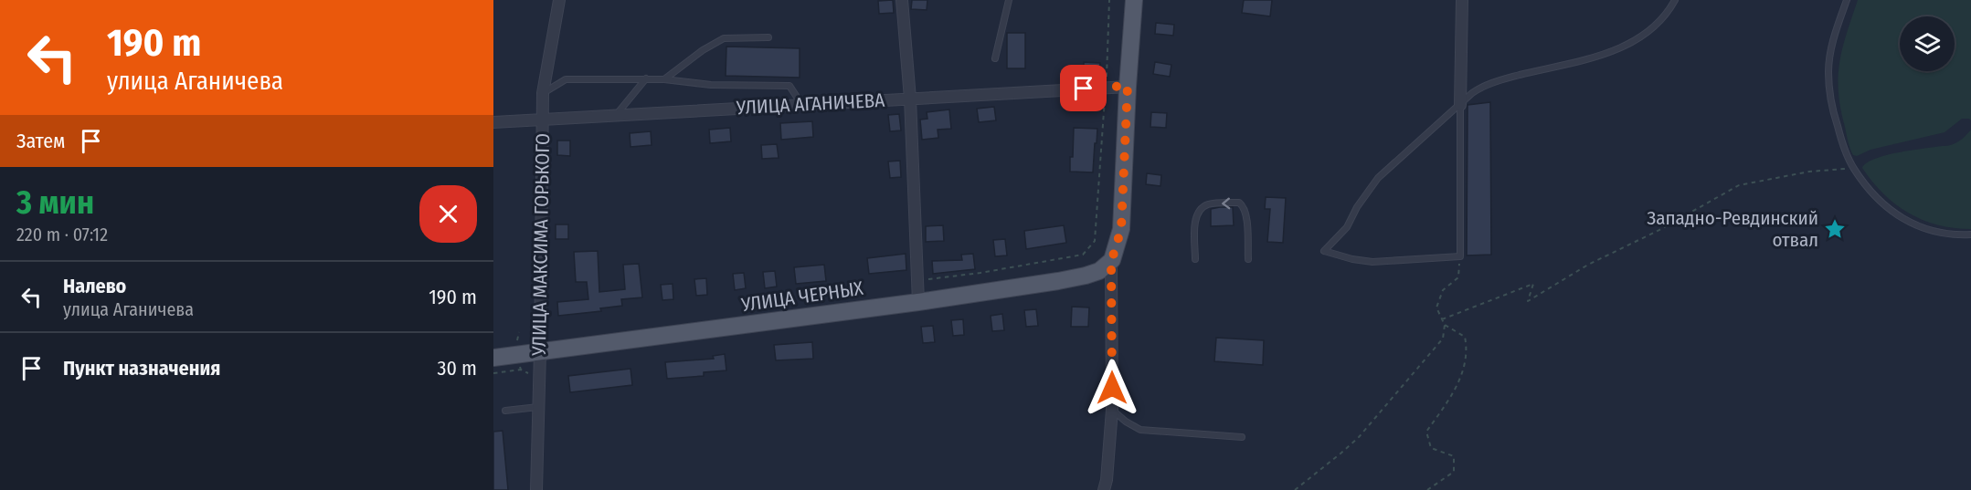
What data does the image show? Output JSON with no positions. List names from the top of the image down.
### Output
{
  "streets": {
    "main road": ["УЛИЦА ЧЕРНЫХ"],
    "street": ["УЛИЦА АГАНИЧЕВА", "УЛИЦА МАКСИМА ГОРЬКОГО"]
  },
  "crossings": [
    ["УЛИЦА АГАНИЧЕВА", "УЛИЦА МАКСИМА ГОРЬКОГО"],
    ["УЛИЦА МАКСИМА ГОРЬКОГО", "УЛИЦА ЧЕРНЫХ"]
  ],
  "places": {
    "place": ["Западно-Ревдинский отвал"]
  },
  "page": {
    "turn": ["190 m", "улица Аганичева"],
    "then": "Затем",
    "heading": ["3 мин", "220 m · 07:12"],
    "list": [
      {
        "name": "Налево",
        "note": "улица Аганичева",
        "value": "190 m"
      },
      {
        "name": "Пункт назначения",
        "value": "30 m"
      }
    ]
  }
}
